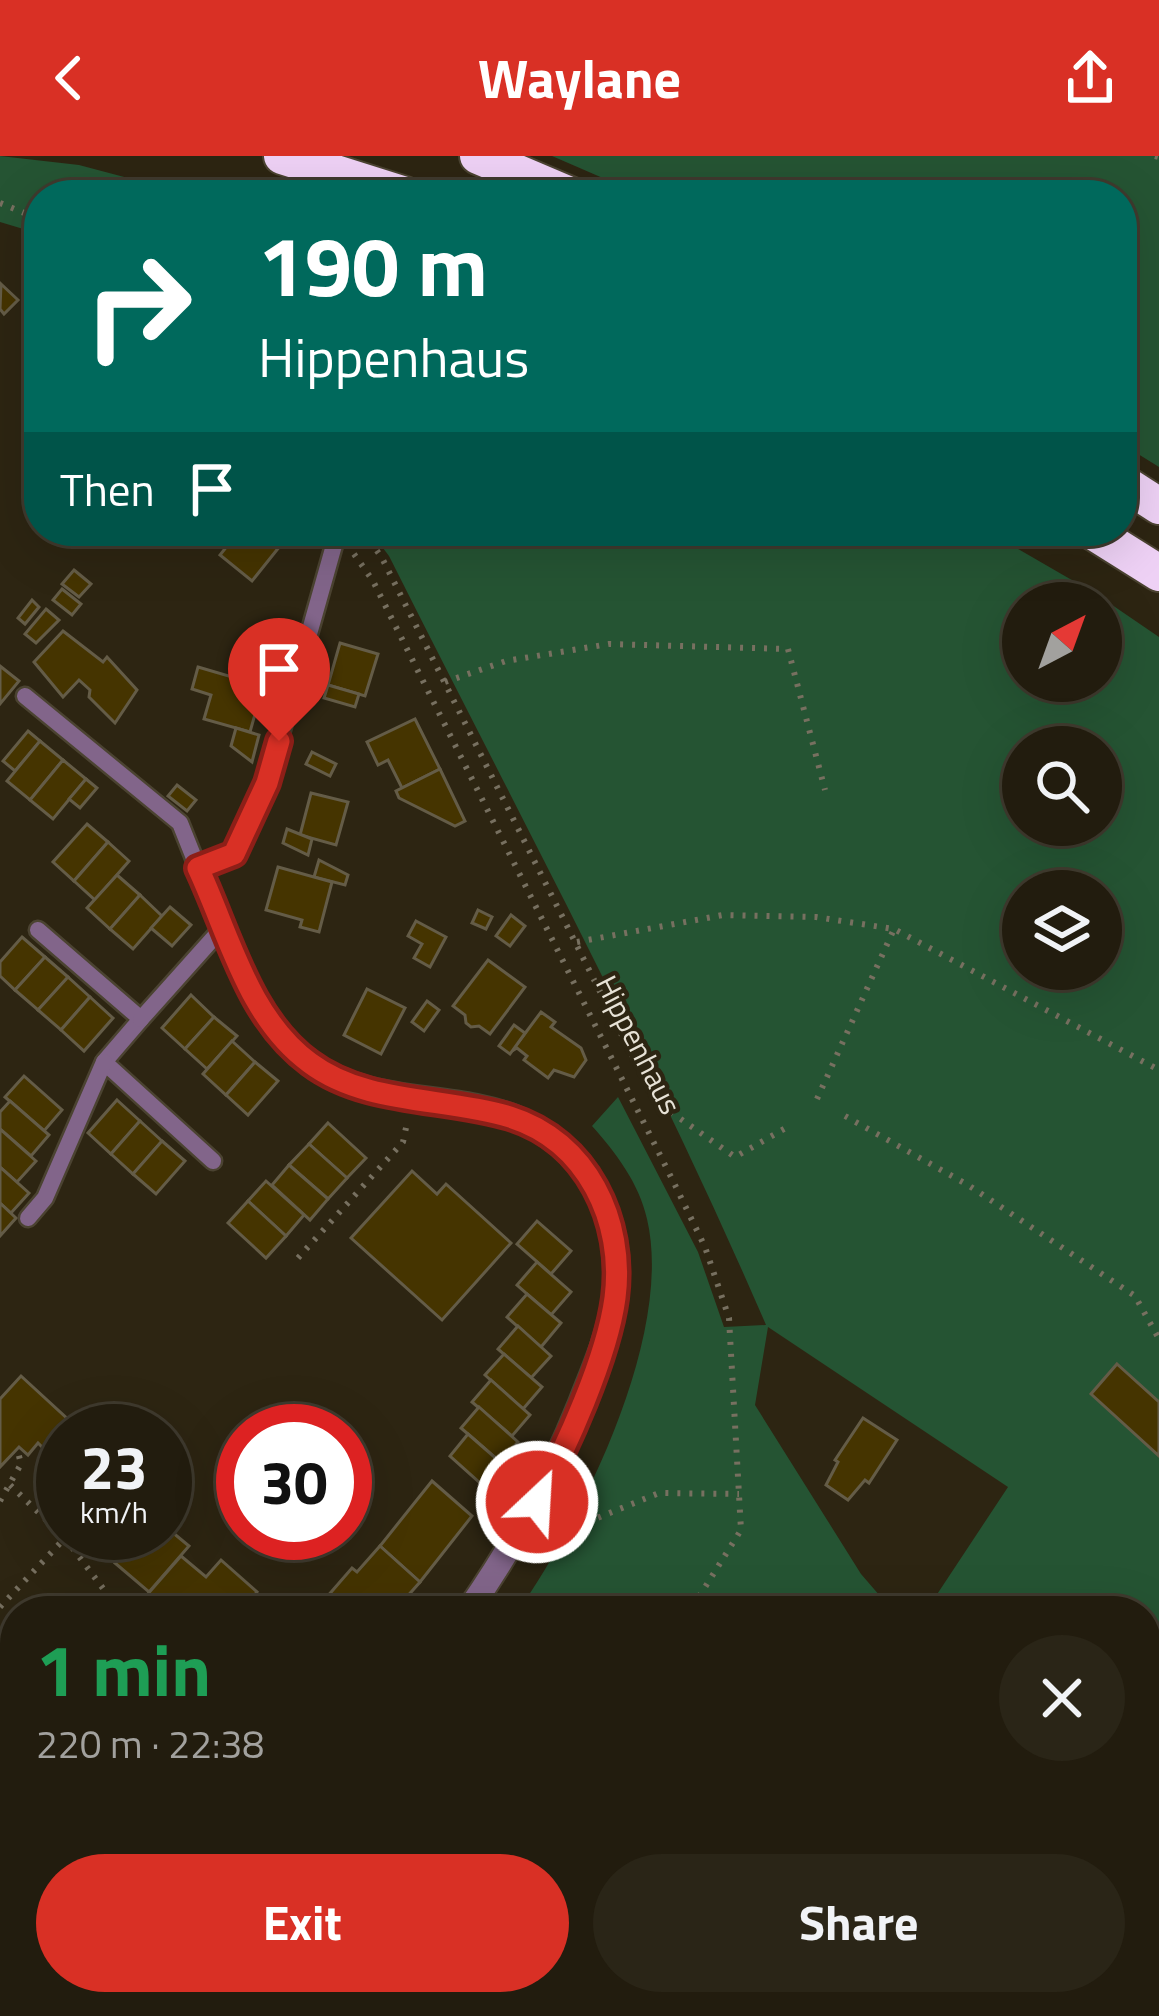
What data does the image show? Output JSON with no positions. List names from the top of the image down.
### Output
{
  "streets": {
    "path": ["Hippenhaus"]
  },
  "north": "top right",
  "page": {
    "header": "Waylane",
    "turn": ["190 m", "Hippenhaus"],
    "then": "Then",
    "speed": "23 km/h",
    "limit": "30",
    "heading": ["1 min", "220 m · 22:38"],
    "buttons": ["Exit", "Share"]
  }
}
